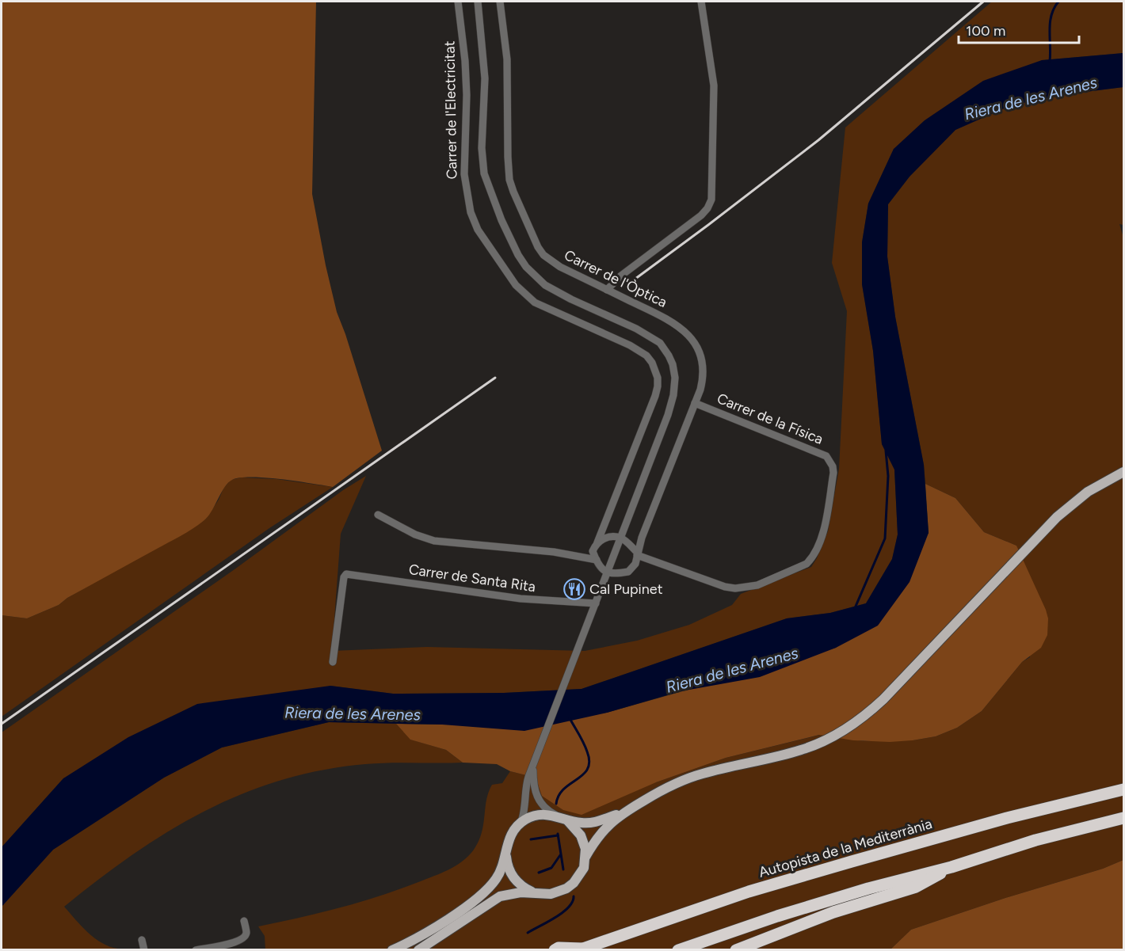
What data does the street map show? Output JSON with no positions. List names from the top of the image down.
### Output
{
  "streets": {
    "highway": ["Autopista de la Mediterrània"],
    "street": [
      "Carrer de l'Electricitat",
      "Carrer de l'Òptica",
      "Carrer de la Física",
      "Carrer de Santa Rita"
    ]
  },
  "crossings": [
    ["Carrer de l'Òptica", "Carrer de la Física"]
  ],
  "water": ["Riera de les Arenes"],
  "places": {
    "restaurant": ["Cal Pupinet"]
  },
  "scale_bar": "100 m"
}
